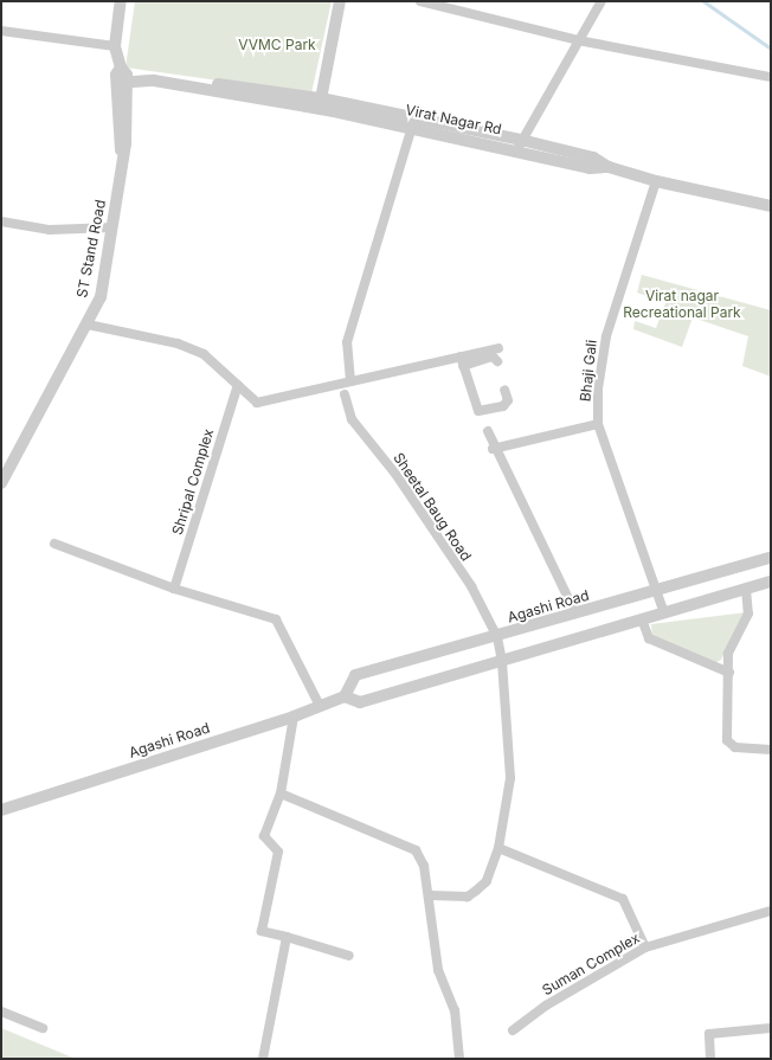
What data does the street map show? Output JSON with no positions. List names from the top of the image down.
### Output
{
  "streets": {
    "street": [
      "Virat Nagar Rd",
      "ST Stand Road",
      "Bhaji Gali",
      "Shripal Complex",
      "Sheetal Baug Road",
      "Agashi Road",
      "Suman Complex"
    ]
  },
  "crossings": [
    ["Virat Nagar Rd", "ST Stand Road"],
    ["Virat Nagar Rd", "Bhaji Gali"],
    ["Bhaji Gali", "Agashi Road"],
    ["Sheetal Baug Road", "Agashi Road"]
  ],
  "parks": ["VVMC Park", "Virat nagar Recreational Park"]
}
